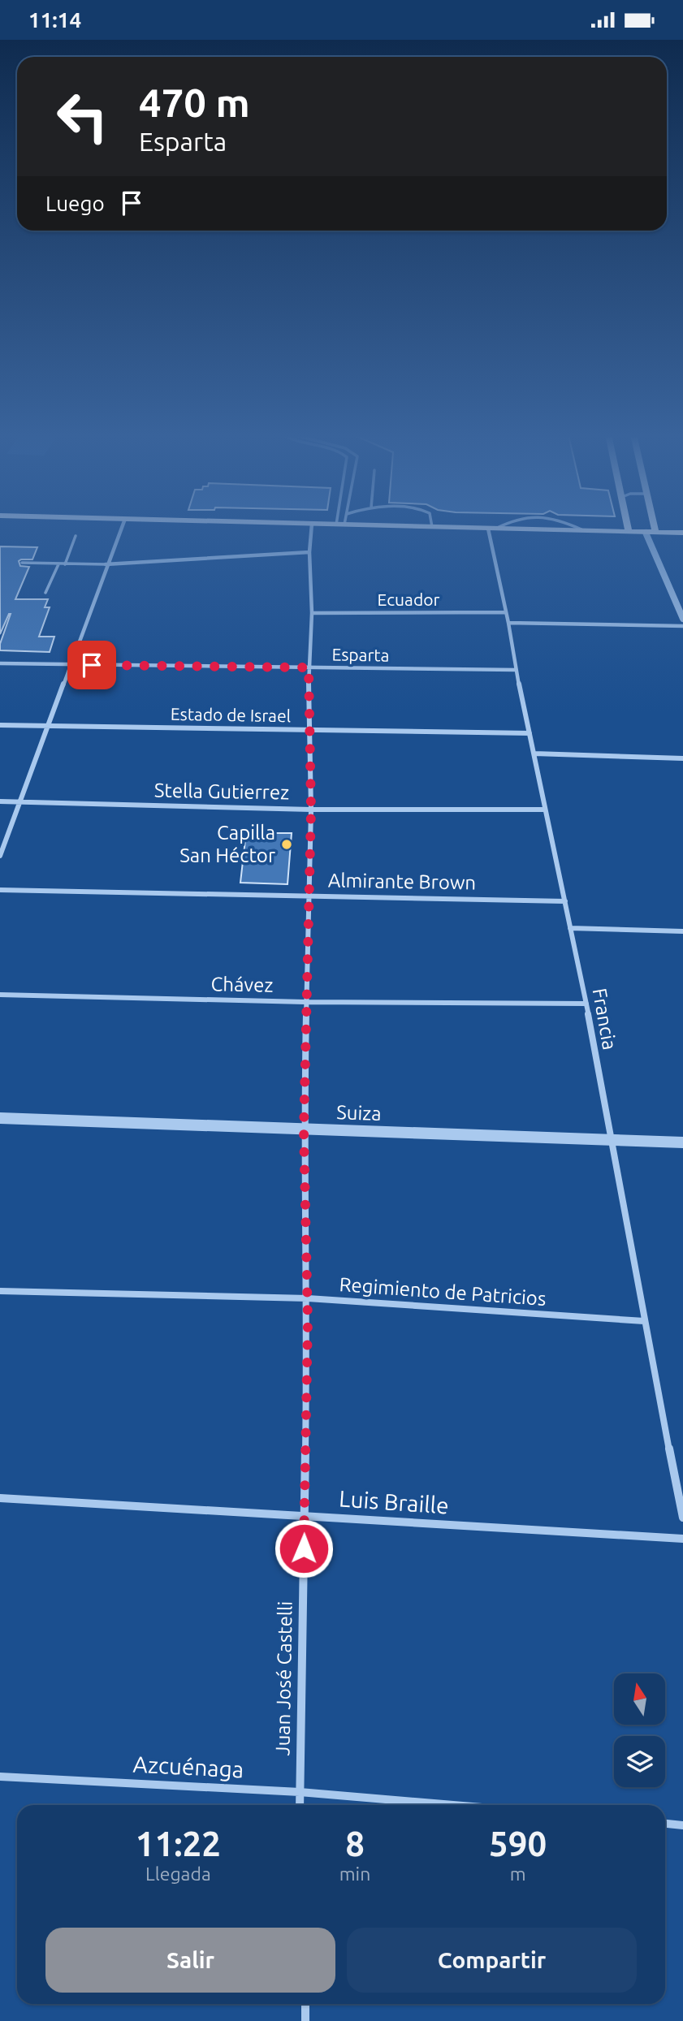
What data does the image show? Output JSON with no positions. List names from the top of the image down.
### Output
{
  "streets": {
    "street": [
      "Ecuador",
      "Esparta",
      "Estado de Israel",
      "Stella Gutierrez",
      "Almirante Brown",
      "Chávez",
      "Francia",
      "Suiza",
      "Regimiento de Patricios",
      "Luis Braille",
      "Juan José Castelli",
      "Azcuénaga"
    ]
  },
  "crossings": [
    ["Ecuador", "Francia"],
    ["Ecuador", "Juan José Castelli"],
    ["Esparta", "Francia"],
    ["Esparta", "Juan José Castelli"],
    ["Estado de Israel", "Francia"],
    ["Estado de Israel", "Juan José Castelli"],
    ["Stella Gutierrez", "Francia"],
    ["Stella Gutierrez", "Juan José Castelli"],
    ["Almirante Brown", "Francia"],
    ["Almirante Brown", "Juan José Castelli"],
    ["Chávez", "Francia"],
    ["Chávez", "Juan José Castelli"],
    ["Francia", "Suiza"],
    ["Francia", "Regimiento de Patricios"],
    ["Suiza", "Juan José Castelli"],
    ["Regimiento de Patricios", "Juan José Castelli"],
    ["Luis Braille", "Juan José Castelli"],
    ["Juan José Castelli", "Azcuénaga"]
  ],
  "places": ["Capilla San Héctor"],
  "north": "top",
  "page": {
    "status": "11:14",
    "turn": ["470 m", "Esparta"],
    "then": "Luego",
    "eta": [
      "11:22",
      "Llegada",
      "8",
      "min",
      "590",
      "m"
    ],
    "buttons": ["Salir", "Compartir"]
  }
}
